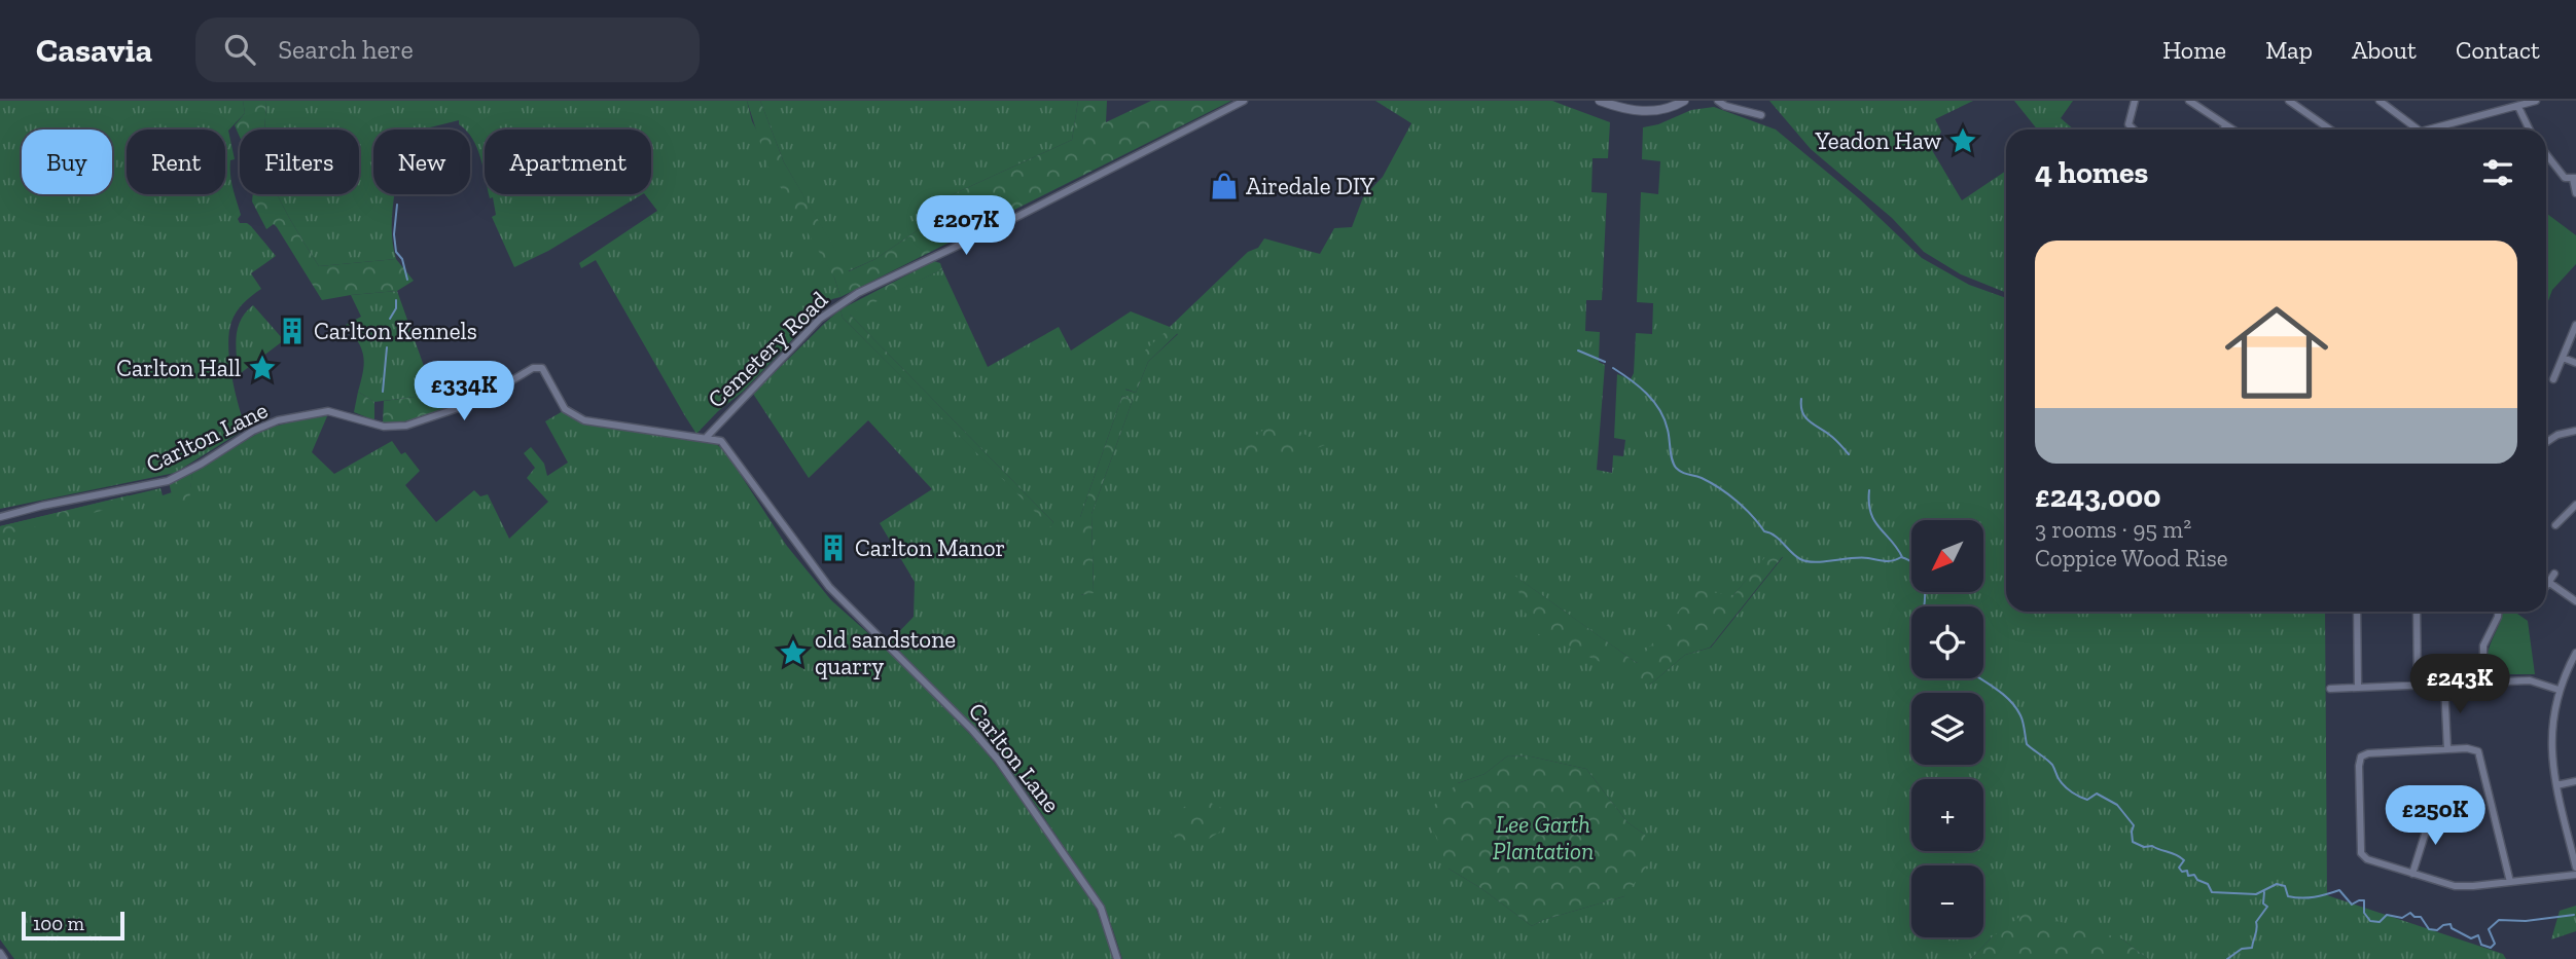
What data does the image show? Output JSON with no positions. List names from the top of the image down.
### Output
{
  "streets": {
    "street": ["Cemetery Road", "Carlton Lane"]
  },
  "crossings": [
    ["Cemetery Road", "Carlton Lane"]
  ],
  "parks": ["Lee Garth Plantation"],
  "places": {
    "place": ["Yeadon Haw", "Carlton Hall", "old sandstone quarry"],
    "shop": ["Airedale DIY"],
    "building": ["Carlton Kennels", "Carlton Manor"]
  },
  "scale_bar": "100 m",
  "north": "bottom left",
  "page": {
    "header": "Casavia",
    "search": "Search here",
    "nav": [
      "Home",
      "Map",
      "About",
      "Contact"
    ],
    "chip": [
      "Buy",
      "Rent",
      "Filters",
      "New",
      "Apartment"
    ],
    "heading": "4 homes",
    "price": [
      "£207K",
      "£334K",
      "£243K",
      "£250K"
    ],
    "list": [
      {
        "name": "£243,000",
        "note": "3 rooms · 95 m² · Coppice Wood Rise"
      }
    ],
    "map_buttons": ["+", "−"],
    "scale": "100 m"
  }
}
